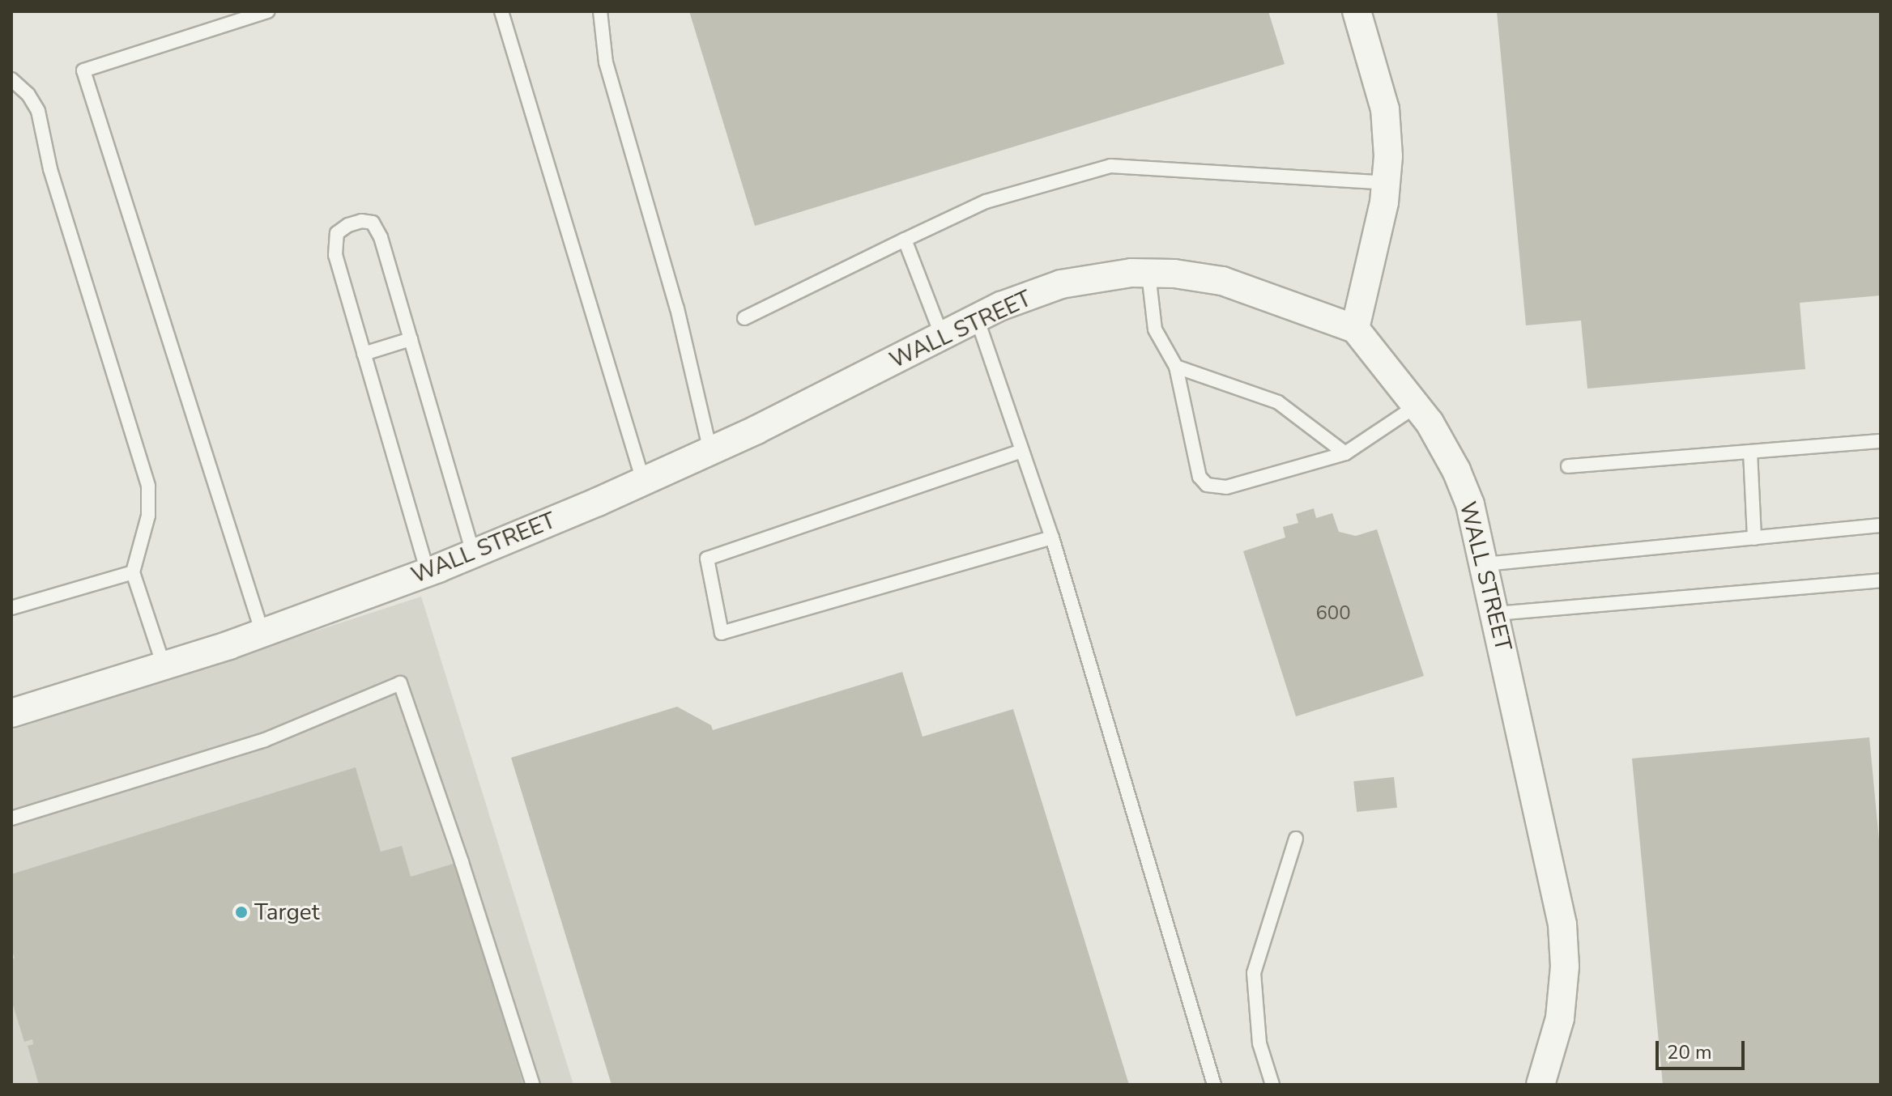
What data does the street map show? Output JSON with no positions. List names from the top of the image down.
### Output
{
  "streets": {
    "street": ["WALL STREET"]
  },
  "places": ["Target"],
  "house_numbers": ["600"],
  "scale_bar": "20 m"
}
